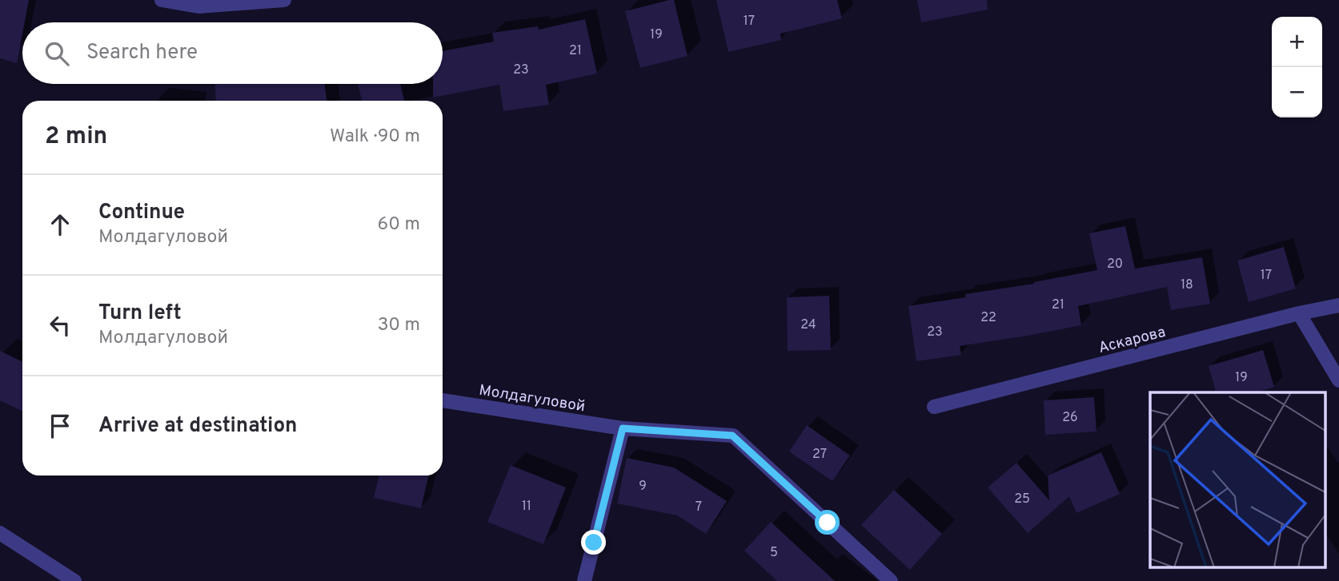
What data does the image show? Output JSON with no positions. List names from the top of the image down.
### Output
{
  "streets": {
    "street": ["Аскарова", "Молдагуловой"]
  },
  "house_numbers": [
    "17",
    "19",
    "21",
    "23",
    "20",
    "17",
    "18",
    "21",
    "22",
    "24",
    "23",
    "19",
    "26",
    "27",
    "9",
    "25",
    "11",
    "7",
    "5"
  ],
  "page": {
    "map_buttons": ["+", "−"],
    "search": "Search here",
    "heading": ["2 min", "Walk · 90 m"],
    "list": [
      ["Continue", "Молдагуловой", "60 m"],
      ["Turn left", "Молдагуловой", "30 m"],
      "Arrive at destination"
    ]
  }
}
